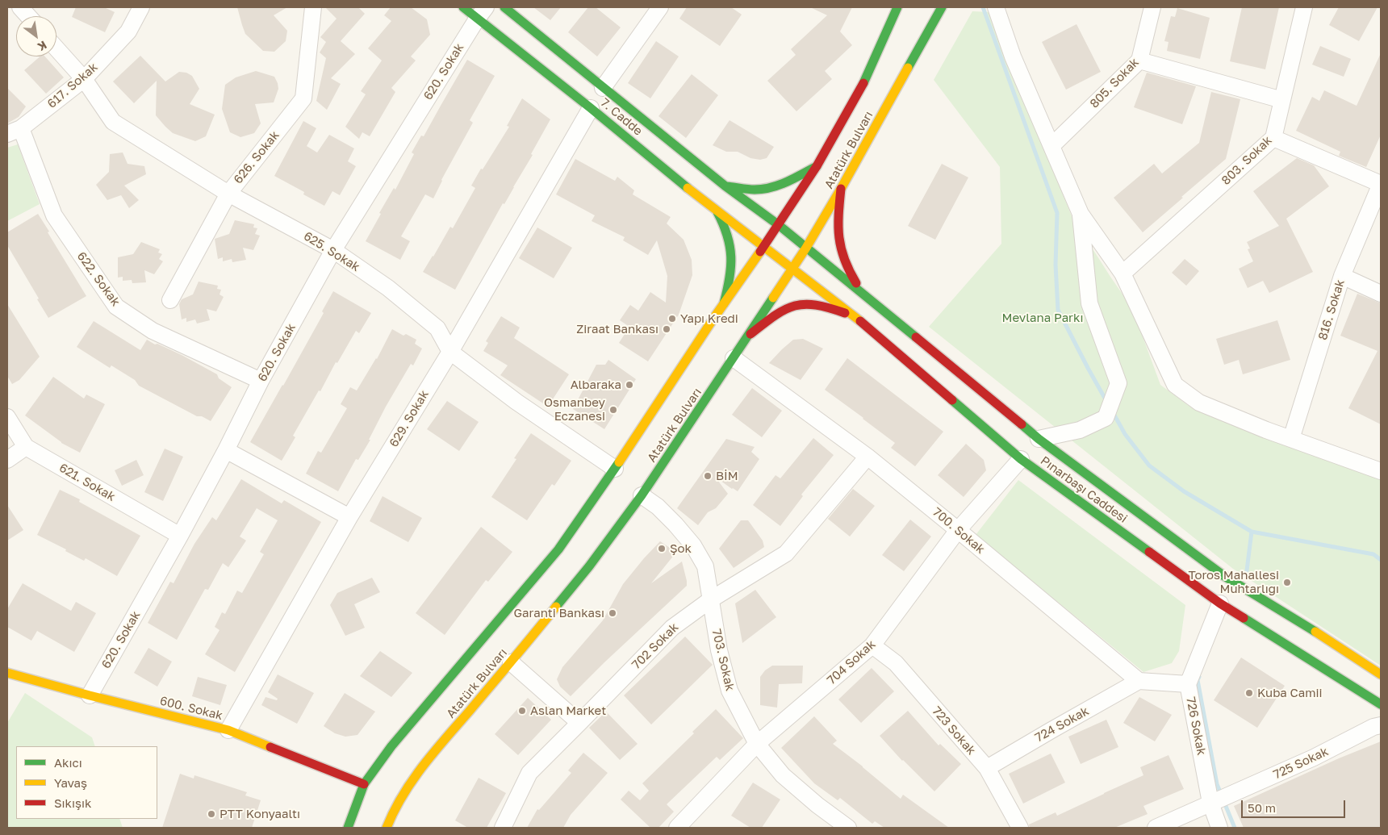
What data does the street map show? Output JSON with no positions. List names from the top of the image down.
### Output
{
  "streets": {
    "main road": [
      "7. Cadde",
      "Atatürk Bulvarı",
      "Pınarbaşı Caddesi",
      "600. Sokak"
    ],
    "street": [
      "620. Sokak",
      "805. Sokak",
      "617. Sokak",
      "626. Sokak",
      "803. Sokak",
      "625. Sokak",
      "622. Sokak",
      "816. Sokak",
      "629. Sokak",
      "621. Sokak",
      "700. Sokak",
      "702 Sokak",
      "703. Sokak",
      "704 Sokak",
      "724 Sokak",
      "726 Sokak",
      "723 Sokak",
      "725 Sokak"
    ]
  },
  "crossings": [
    ["620. Sokak", "7. Cadde"],
    ["620. Sokak", "625. Sokak"],
    ["620. Sokak", "622. Sokak"],
    ["620. Sokak", "621. Sokak"],
    ["620. Sokak", "600. Sokak"],
    ["617. Sokak", "625. Sokak"],
    ["617. Sokak", "622. Sokak"],
    ["7. Cadde", "Atatürk Bulvarı"],
    ["7. Cadde", "629. Sokak"],
    ["7. Cadde", "Pınarbaşı Caddesi"],
    ["Atatürk Bulvarı", "625. Sokak"],
    ["Atatürk Bulvarı", "Pınarbaşı Caddesi"],
    ["Atatürk Bulvarı", "700. Sokak"],
    ["Atatürk Bulvarı", "703. Sokak"],
    ["Atatürk Bulvarı", "600. Sokak"],
    ["626. Sokak", "625. Sokak"],
    ["625. Sokak", "629. Sokak"],
    ["629. Sokak", "600. Sokak"],
    ["Pınarbaşı Caddesi", "704 Sokak"],
    ["Pınarbaşı Caddesi", "726 Sokak"],
    ["700. Sokak", "702 Sokak"],
    ["700. Sokak", "704 Sokak"],
    ["700. Sokak", "724 Sokak"],
    ["702 Sokak", "703. Sokak"],
    ["703. Sokak", "704 Sokak"],
    ["704 Sokak", "723 Sokak"],
    ["724 Sokak", "723 Sokak"],
    ["726 Sokak", "725 Sokak"]
  ],
  "parks": ["Mevlana Parkı"],
  "places": [
    "Yapı Kredi",
    "Ziraat Bankası",
    "Albaraka",
    "Osmanbey Eczanesi",
    "BİM",
    "Şok",
    "Toros Mahallesi Muhtarlığı",
    "Garanti Bankası",
    "Kuba Camii",
    "Aslan Market",
    "PTT Konyaaltı"
  ],
  "legend": ["Akıcı", "Yavaş", "Sıkışık"],
  "scale_bar": "50 m",
  "north": "bottom right"
}
